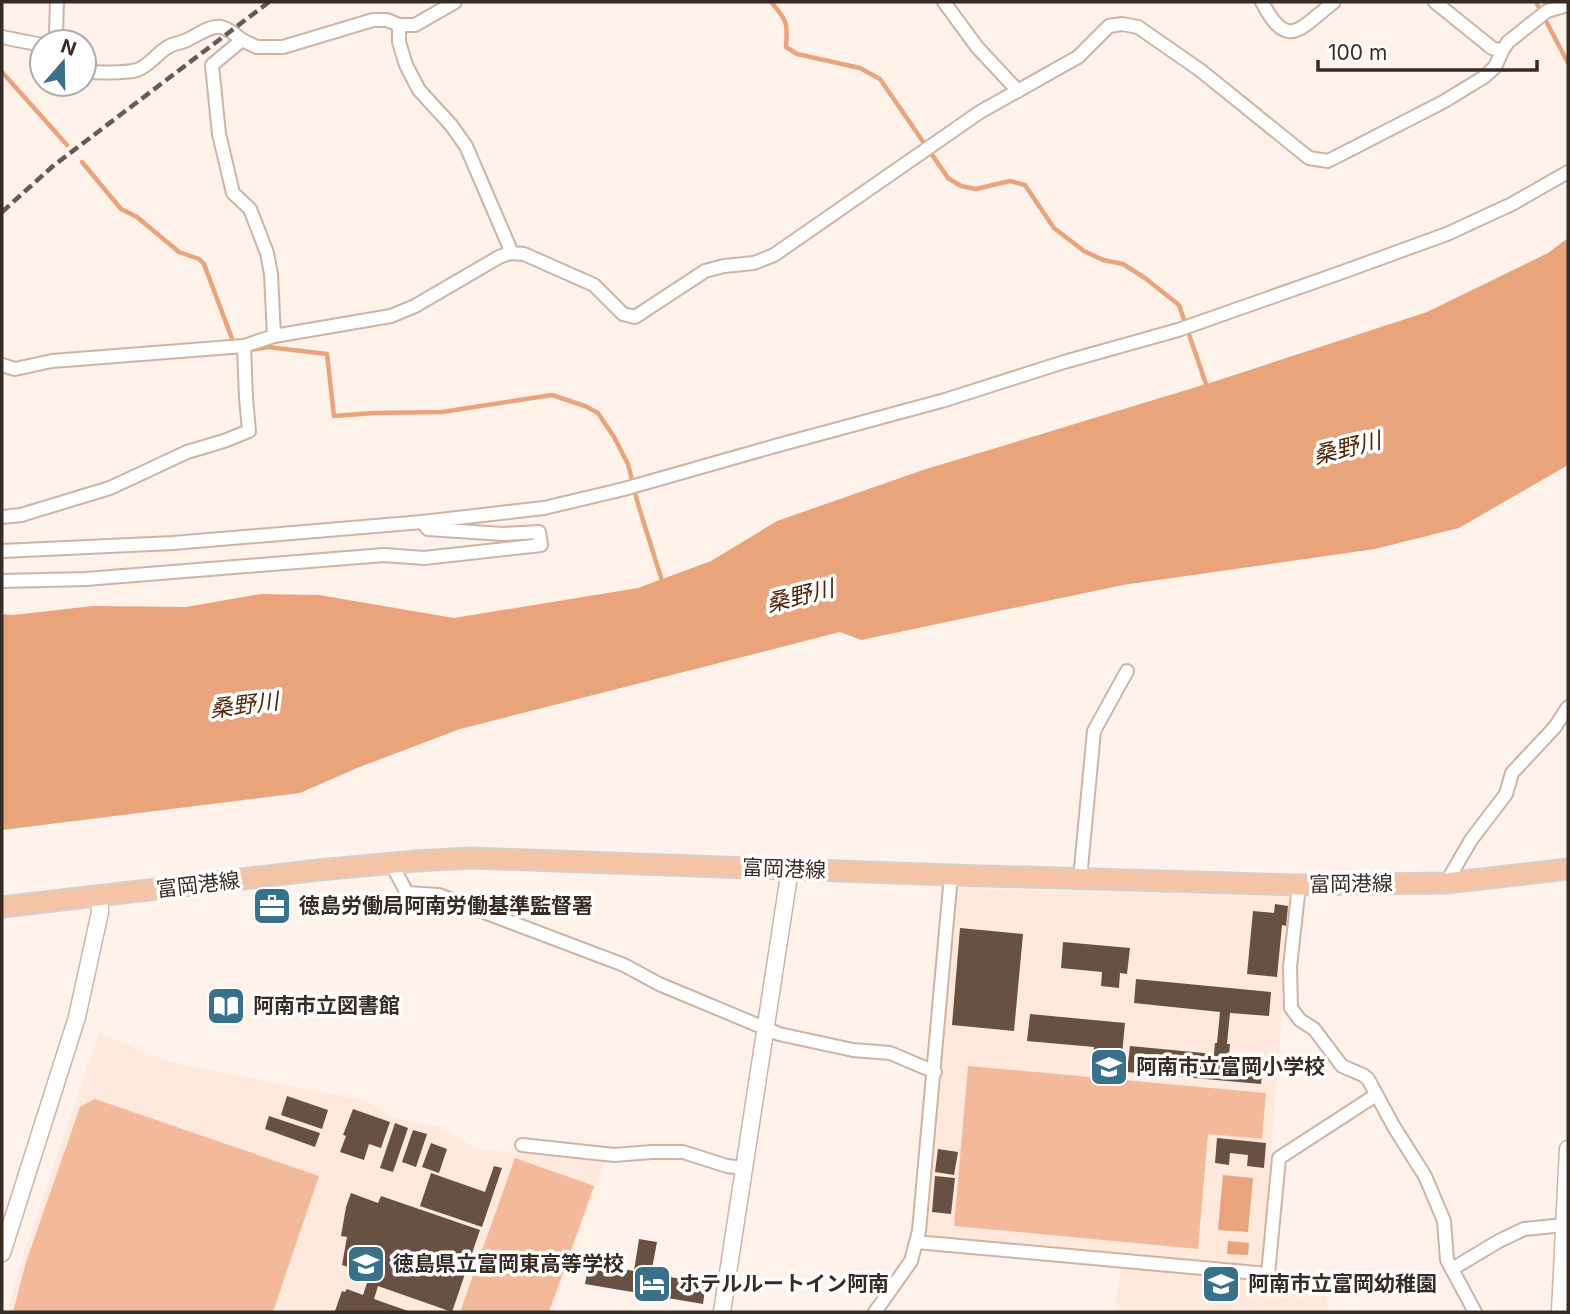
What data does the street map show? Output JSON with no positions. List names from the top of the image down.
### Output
{
  "streets": {
    "main road": ["富岡港線"]
  },
  "water": ["桑野川"],
  "places": {
    "office": ["徳島労働局阿南労働基準監督署"],
    "library": ["阿南市立図書館"],
    "school or university": ["阿南市立富岡小学校", "徳島県立富岡東高等学校", "阿南市立富岡幼稚園"],
    "hotel": ["ホテルルートイン阿南"]
  },
  "scale_bar": "100 m",
  "north": "top"
}
